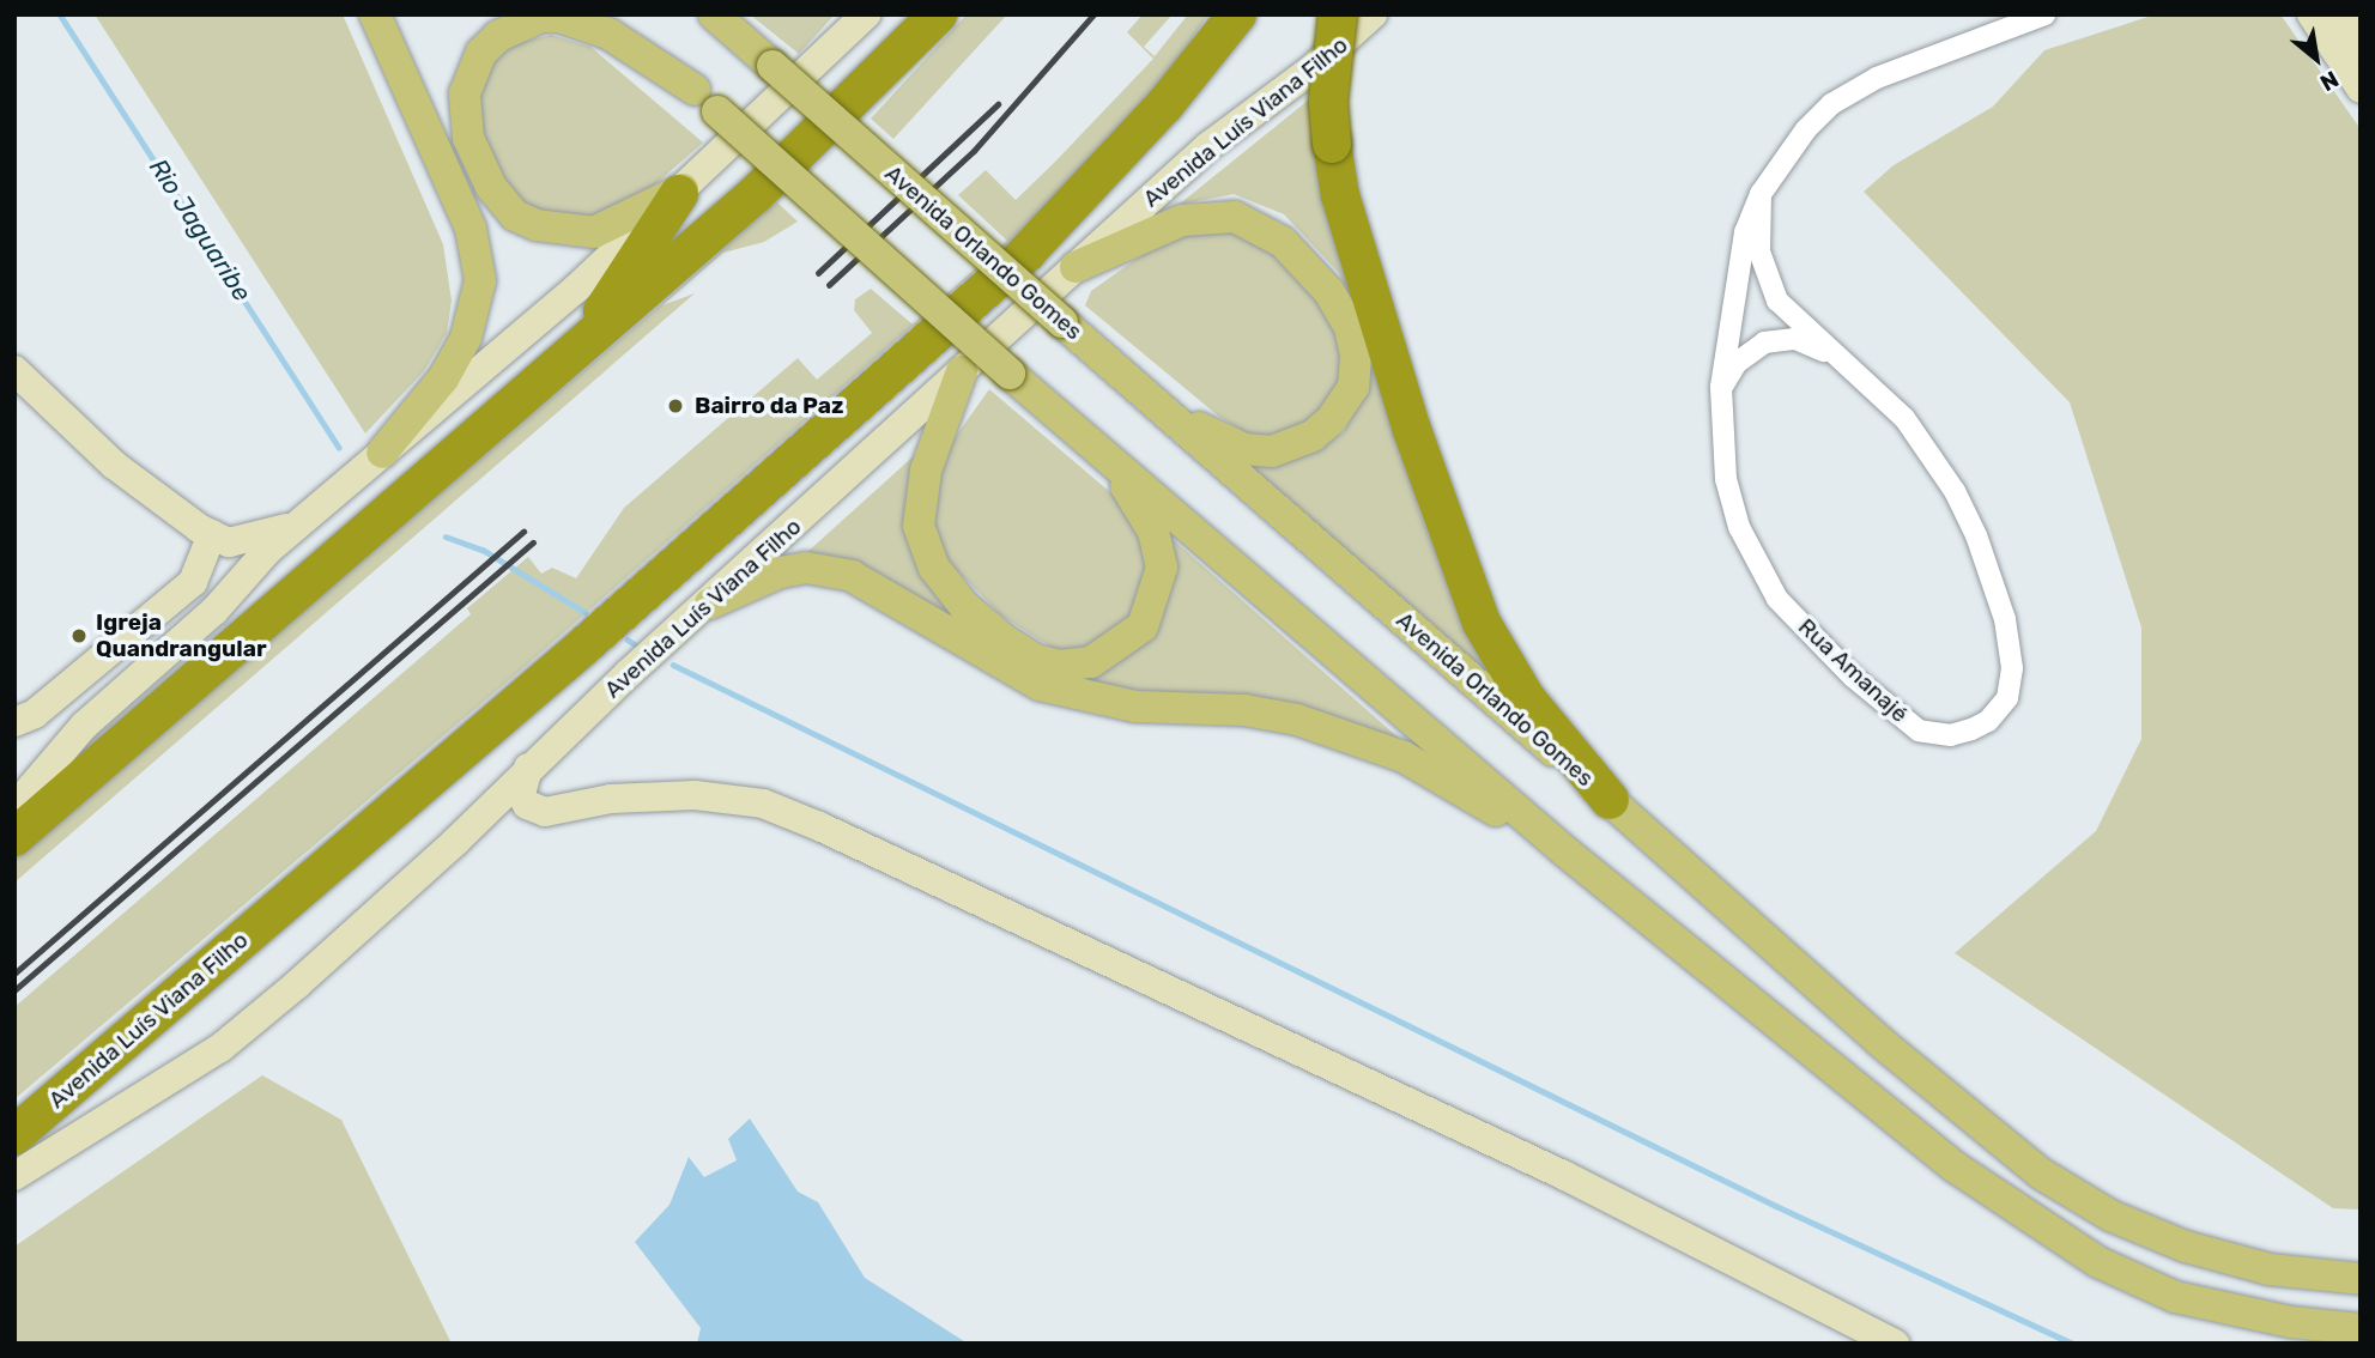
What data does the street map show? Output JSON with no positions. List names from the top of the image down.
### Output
{
  "streets": {
    "highway": ["Avenida Luís Viana Filho"],
    "main road": ["Avenida Orlando Gomes"],
    "street": ["Rua Amanajé"]
  },
  "water": ["Rio Jaguaribe"],
  "places": ["Bairro da Paz", "Igreja Quandrangular"],
  "north": "bottom right"
}
